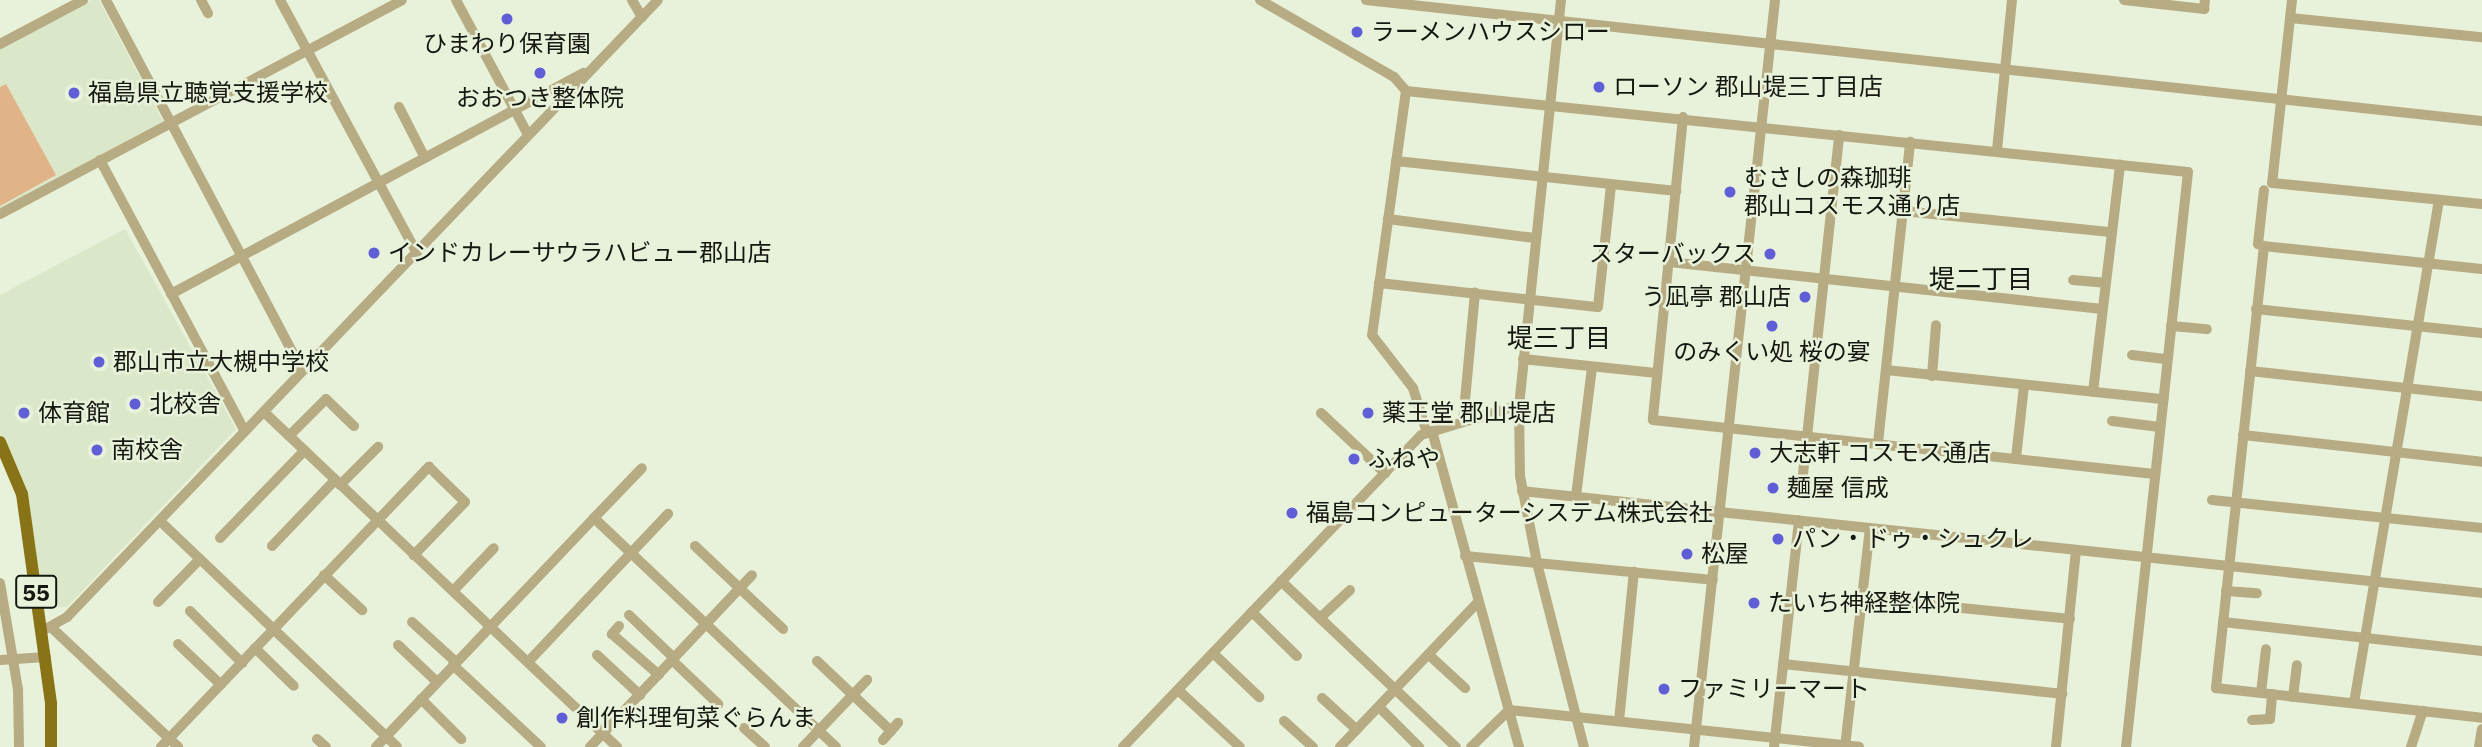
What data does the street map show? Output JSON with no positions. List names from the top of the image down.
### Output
{
  "streets": {
    "main road": ["55"]
  },
  "districts": ["堤二丁目", "堤三丁目"],
  "places": [
    "ひまわり保育園",
    "ラーメンハウスシロー",
    "おおつき整体院",
    "ローソン 郡山堤三丁目店",
    "福島県立聴覚支援学校",
    "むさしの森珈琲 郡山コスモス通り店",
    "インドカレーサウラハビュー郡山店",
    "スターバックス",
    "う凪亭 郡山店",
    "のみくい処 桜の宴",
    "郡山市立大槻中学校",
    "北校舎",
    "体育館",
    "薬王堂 郡山堤店",
    "南校舎",
    "大志軒 コスモス通店",
    "ふねや",
    "麺屋 信成",
    "福島コンピューターシステム株式会社",
    "パン・ドゥ・シュクレ",
    "松屋",
    "たいち神経整体院",
    "ファミリーマート",
    "創作料理旬菜ぐらんま"
  ]
}
